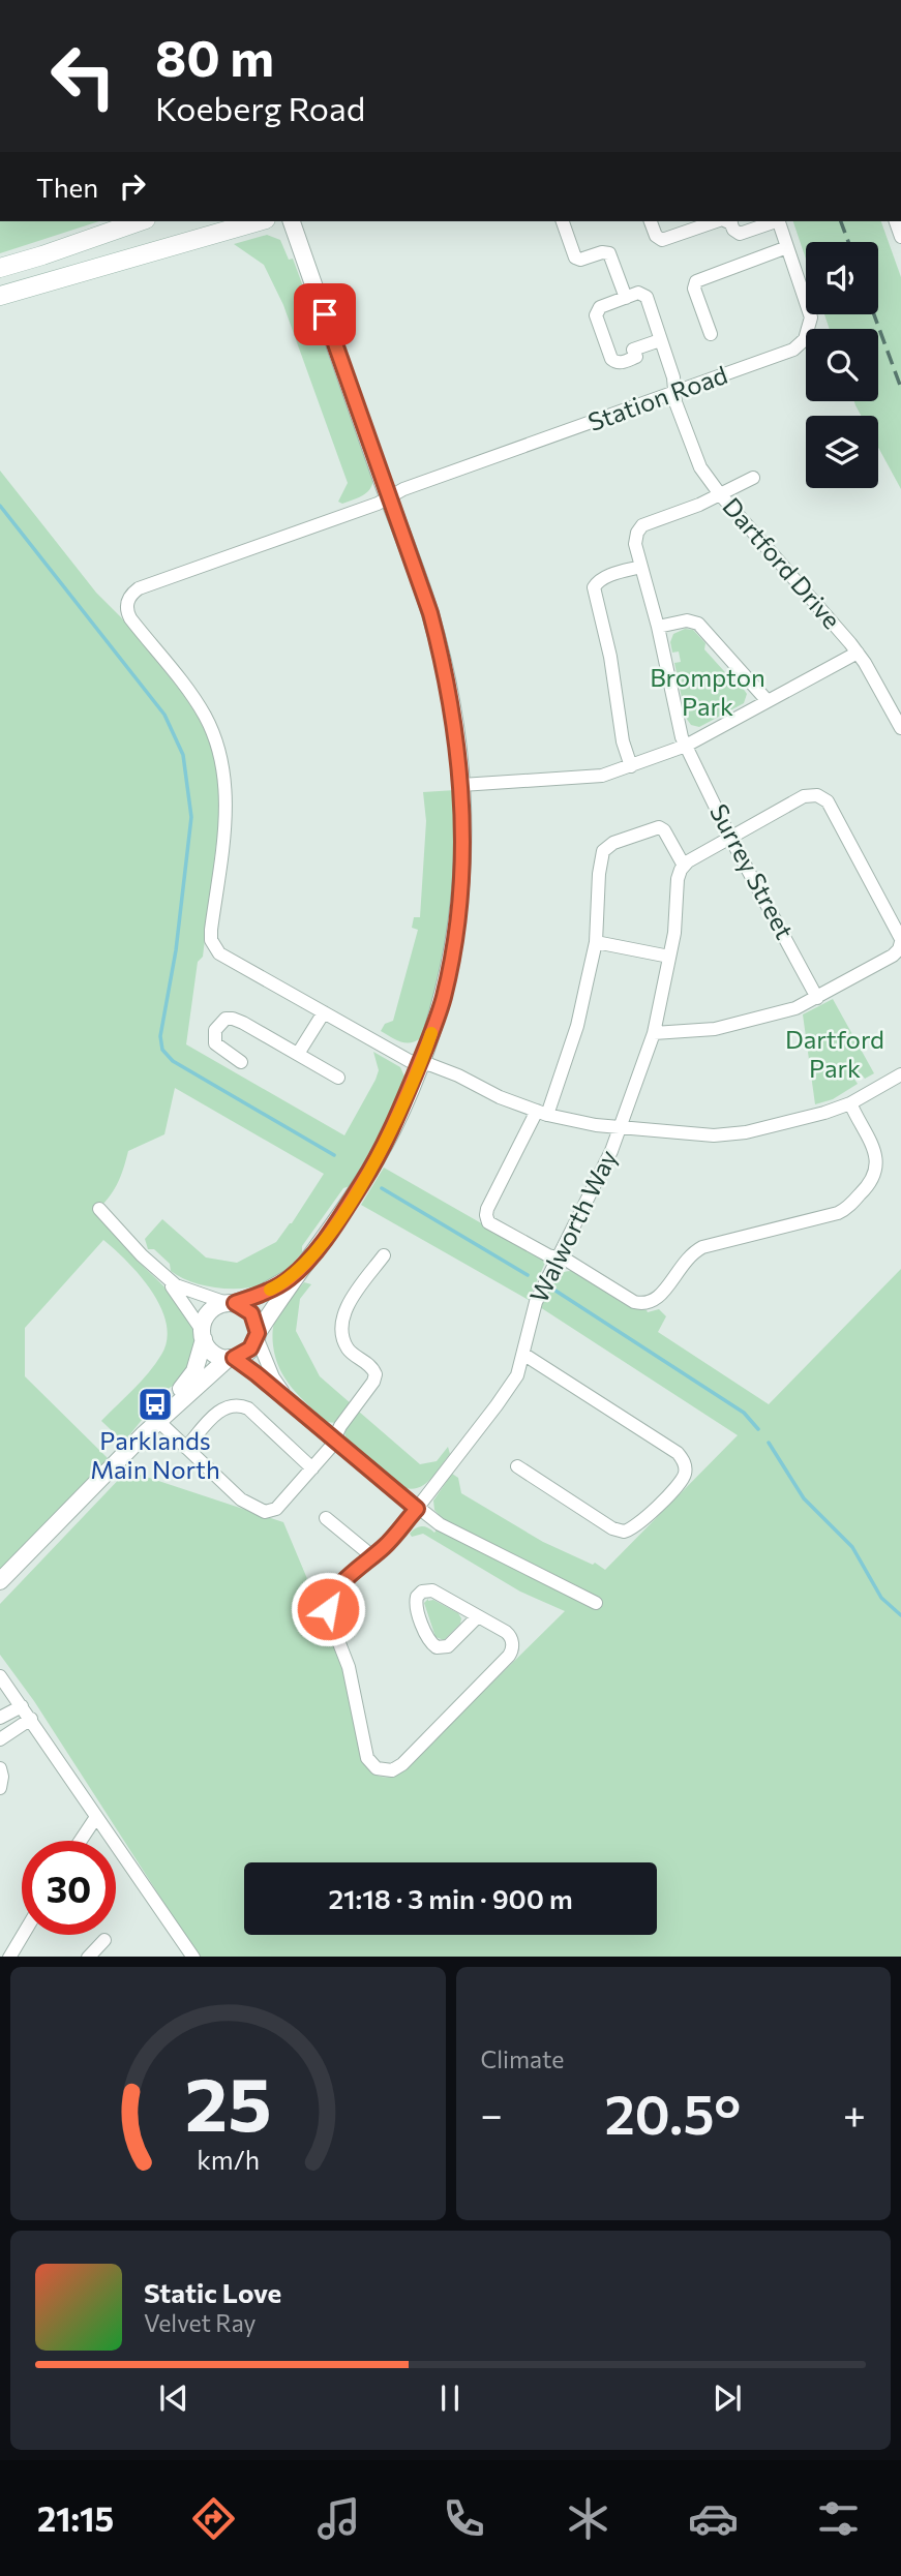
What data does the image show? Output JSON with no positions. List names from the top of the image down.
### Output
{
  "streets": {
    "street": [
      "Station Road",
      "Dartford Drive",
      "Surrey Street",
      "Walworth Way"
    ]
  },
  "crossings": [
    ["Station Road", "Dartford Drive"],
    ["Dartford Drive", "Surrey Street"]
  ],
  "parks": ["Brompton Park", "Dartford Park"],
  "places": {
    "bus stop": ["Parklands Main North"]
  },
  "page": {
    "turn": ["80 m", "Koeberg Road"],
    "then": "Then",
    "limit": "30",
    "trip": "21:18 · 3 min · 900 m",
    "tile": "Climate",
    "heat": ["−", "20.5°", "+"],
    "song": ["Static Love", "Velvet Ray"],
    "tabs": "21:15",
    "gauge": ["25", "km/h"]
  }
}
